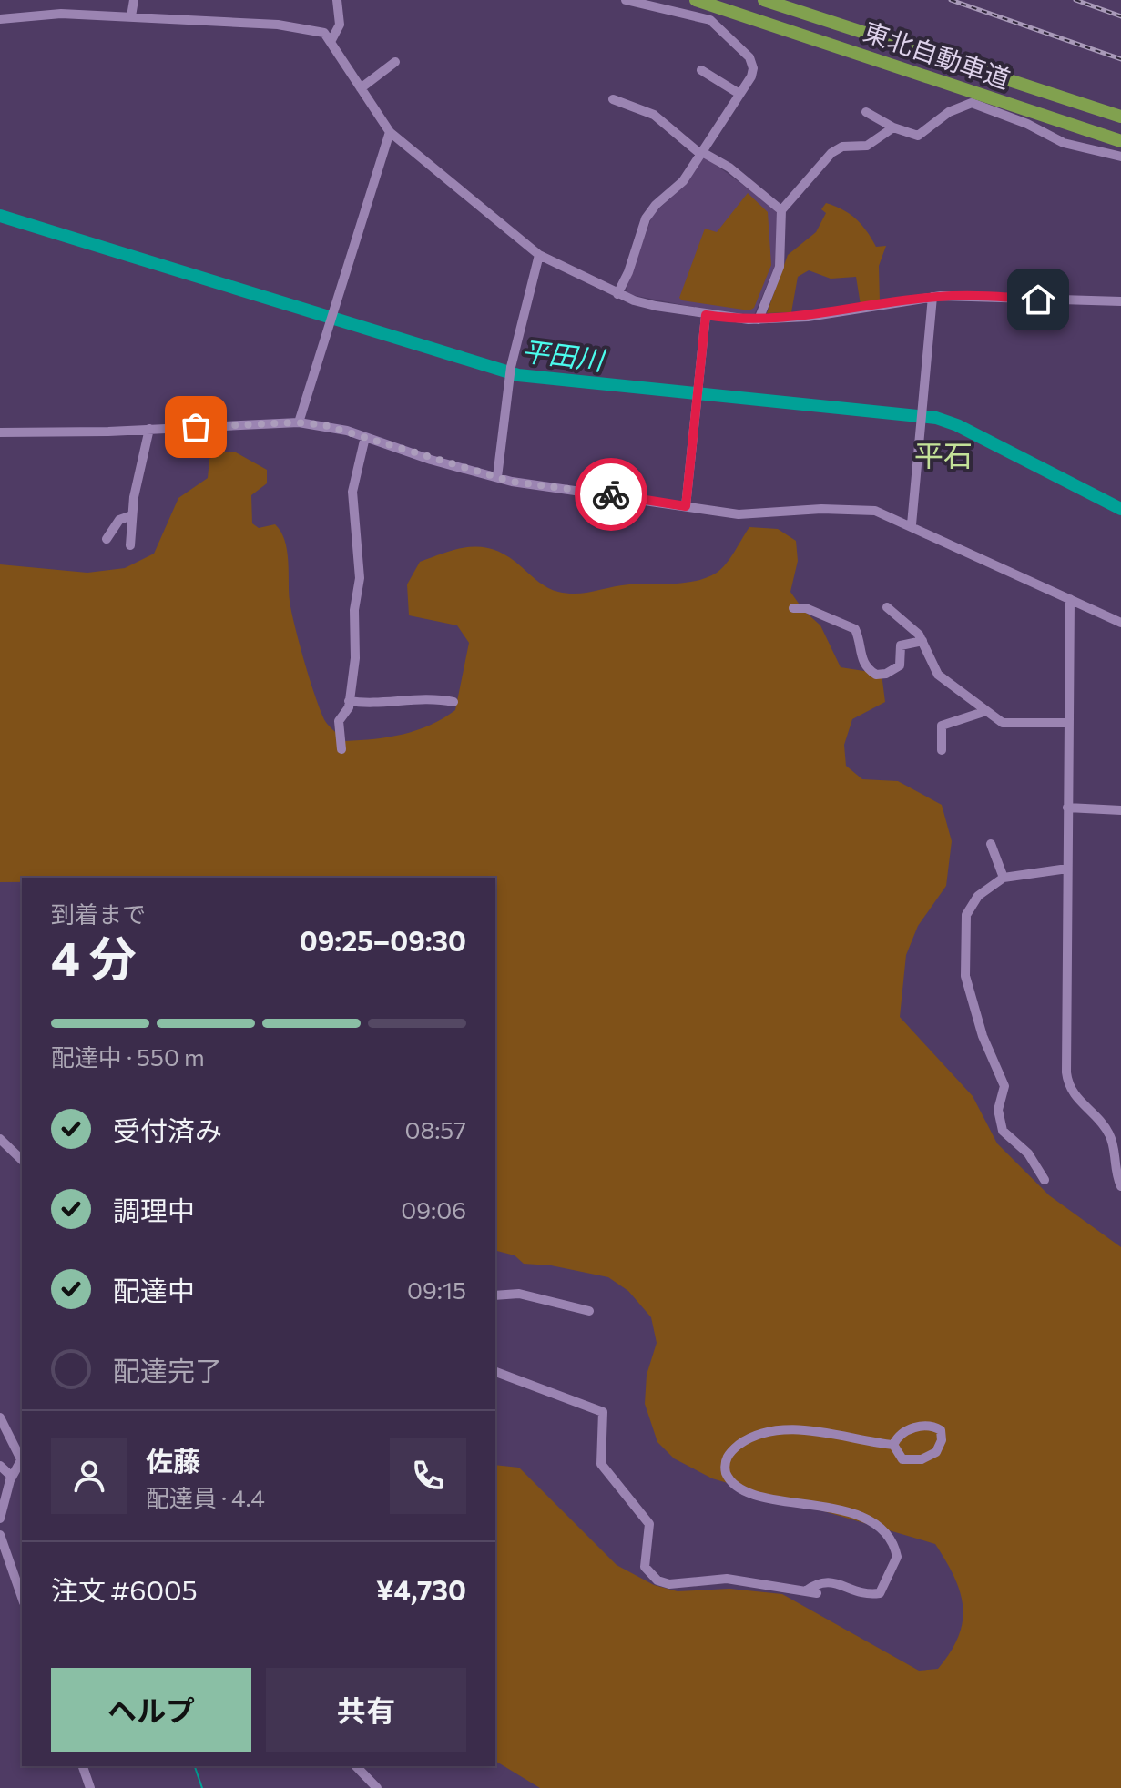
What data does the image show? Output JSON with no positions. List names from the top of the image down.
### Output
{
  "streets": {
    "highway": ["東北自動車道"]
  },
  "districts": ["平石"],
  "water": ["平田川"],
  "page": {
    "heading": ["4 分", "到着まで", "09:25–09:30"],
    "panel": [
      "佐藤",
      "配達員 · 4.4",
      "注文 #6005",
      "¥4,730"
    ],
    "bar": "配達中 · 550 m",
    "list": [
      ["受付済み", "08:57"],
      ["調理中", "09:06"],
      ["配達中", "09:15"],
      "配達完了"
    ],
    "buttons": ["ヘルプ", "共有"]
  }
}
